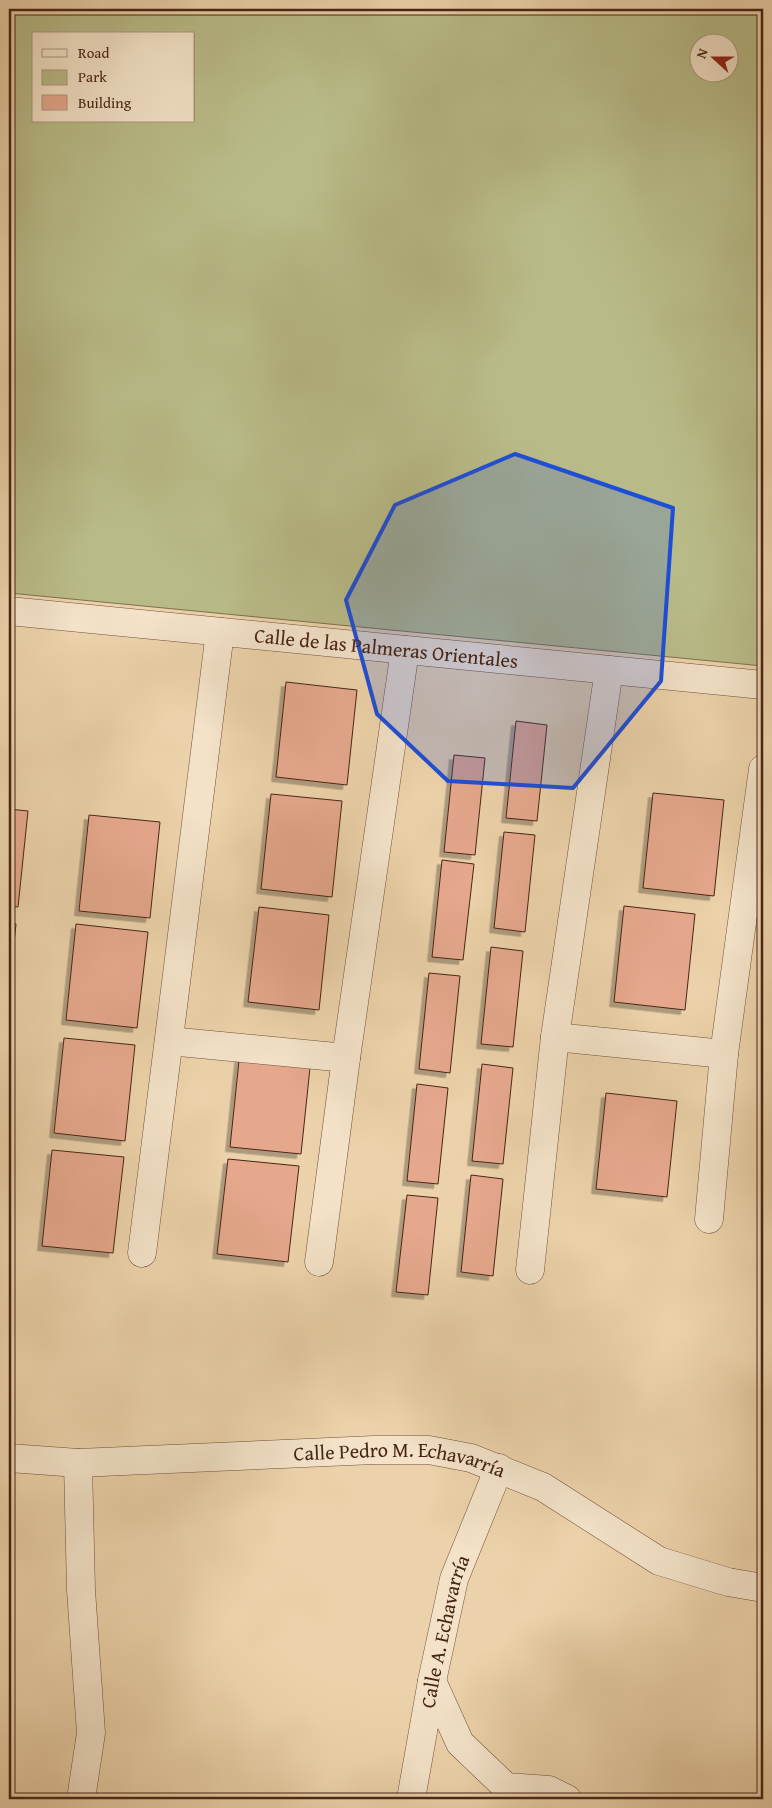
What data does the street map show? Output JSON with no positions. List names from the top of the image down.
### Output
{
  "streets": {
    "street": ["Calle de las Palmeras Orientales", "Calle Pedro M. Echavarría", "Calle A. Echavarría"]
  },
  "crossings": [
    ["Calle Pedro M. Echavarría", "Calle A. Echavarría"]
  ],
  "legend": ["Road", "Park", "Building"],
  "north": "left"
}
